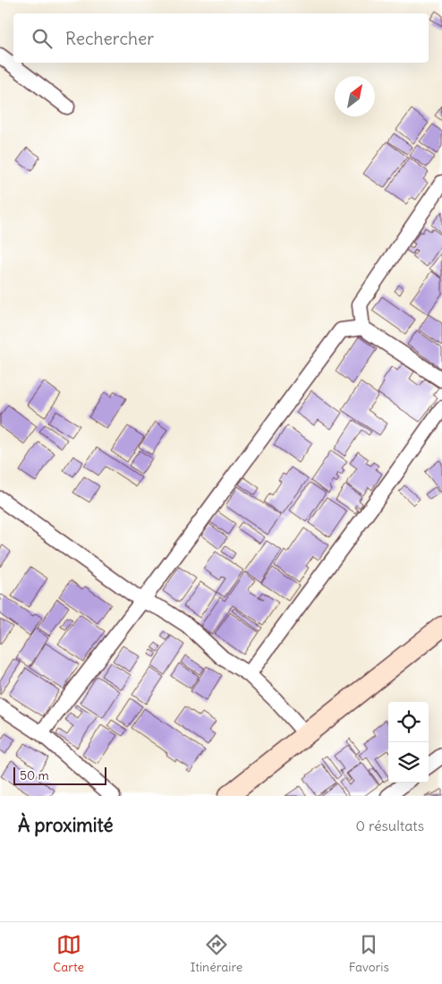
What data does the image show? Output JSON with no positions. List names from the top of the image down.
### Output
{
  "scale_bar": "50 m",
  "north": "top right",
  "page": {
    "search": "Rechercher",
    "scale": "50 m",
    "heading": ["À proximité", "0 résultats"],
    "nav": ["Carte", "Itinéraire", "Favoris"]
  }
}
